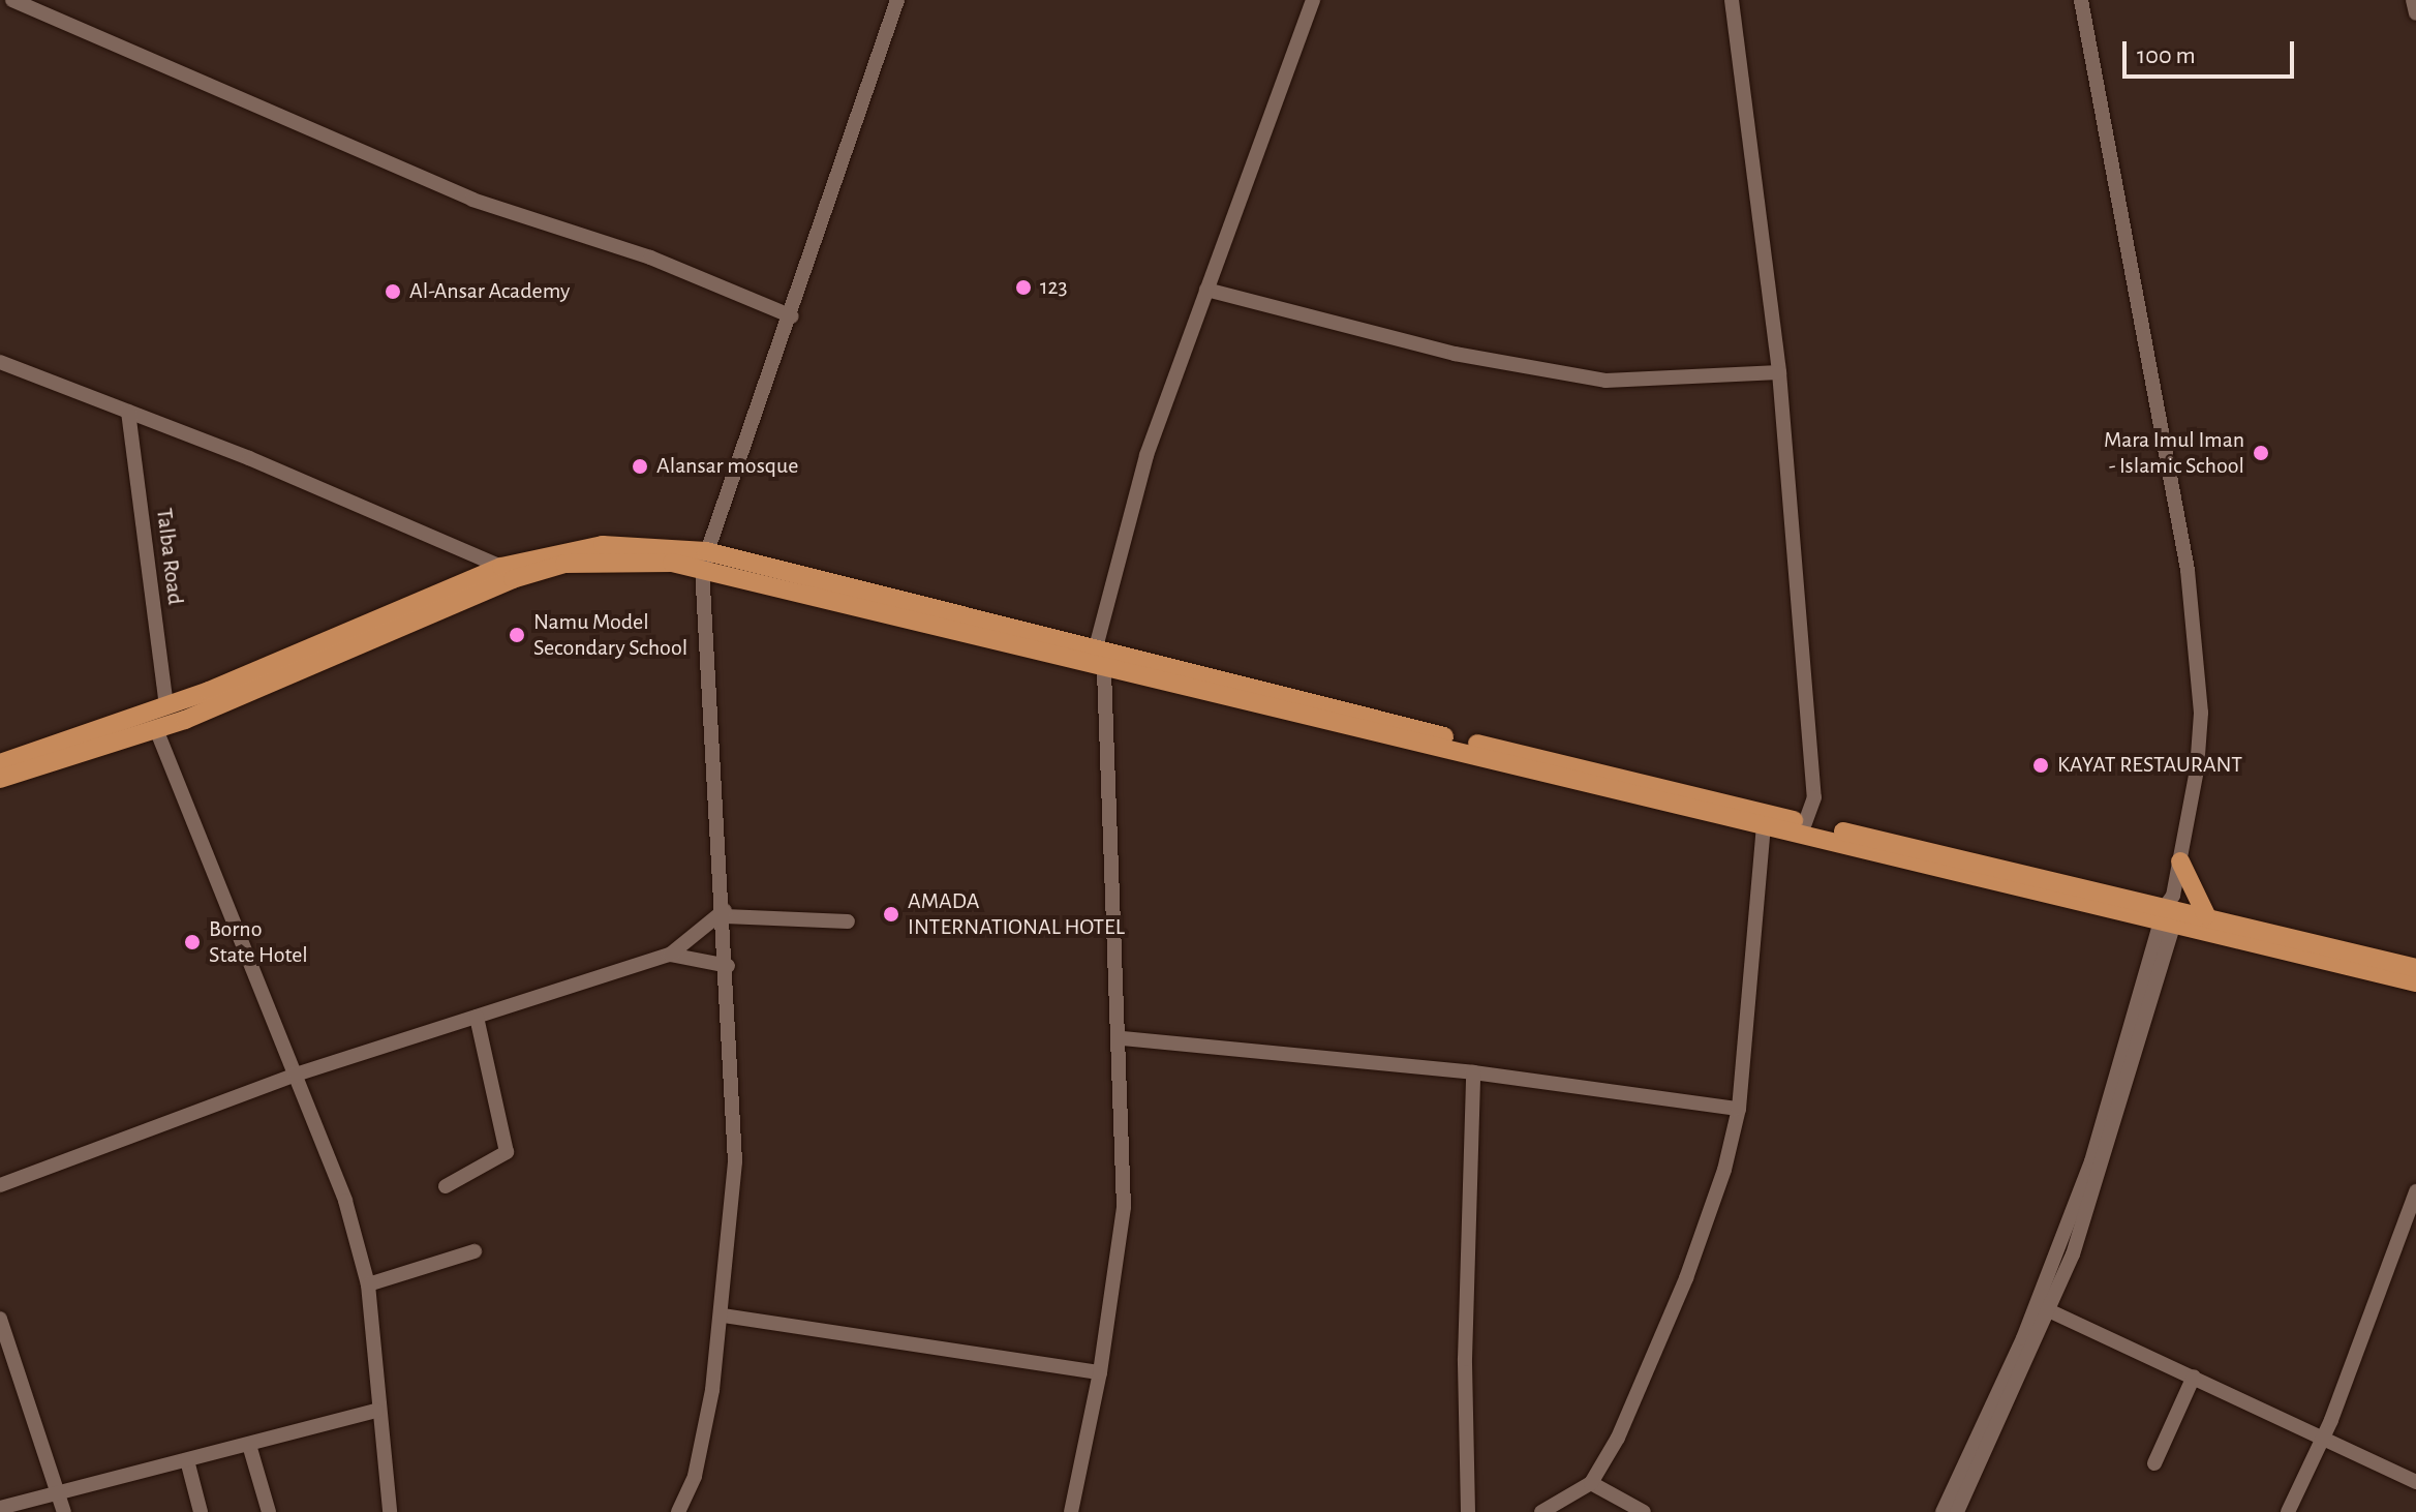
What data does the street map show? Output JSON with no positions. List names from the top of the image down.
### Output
{
  "streets": {
    "street": ["Talba Road"]
  },
  "places": [
    "123",
    "Al-Ansar Academy",
    "Mara Imul Iman - Islamic School",
    "Alansar mosque",
    "Namu Model Secondary School",
    "KAYAT RESTAURANT",
    "AMADA INTERNATIONAL HOTEL",
    "Borno State Hotel"
  ],
  "scale_bar": "100 m"
}
